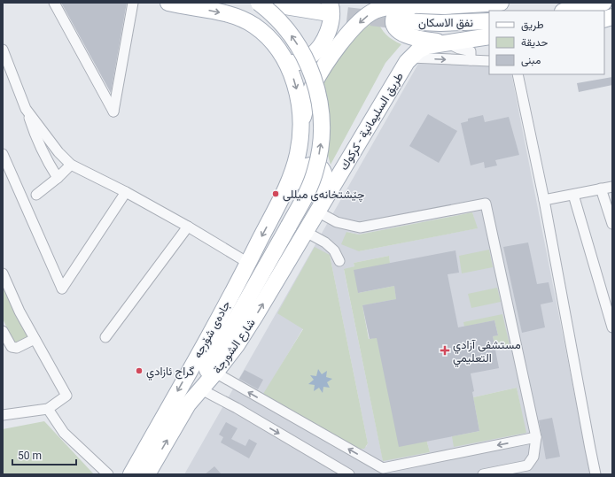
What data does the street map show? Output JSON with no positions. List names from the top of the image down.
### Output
{
  "streets": {
    "main road": [
      "نفق الاسكان",
      "طريق السليمانية - كركوك",
      "جادەی شۆرجە",
      "شارع الشورجة"
    ]
  },
  "crossings": [
    ["طريق السليمانية - كركوك", "شارع الشورجة"]
  ],
  "one_way": ["جادەی شۆرجە", "شارع الشورجة"],
  "places": {
    "other": ["چێشتخانەی میللی", "گراج ئازادي"],
    "health": ["مستشفى آزادي التعليمي"]
  },
  "legend": ["طريق", "حديقة", "مبنى"],
  "scale_bar": "50 m"
}
